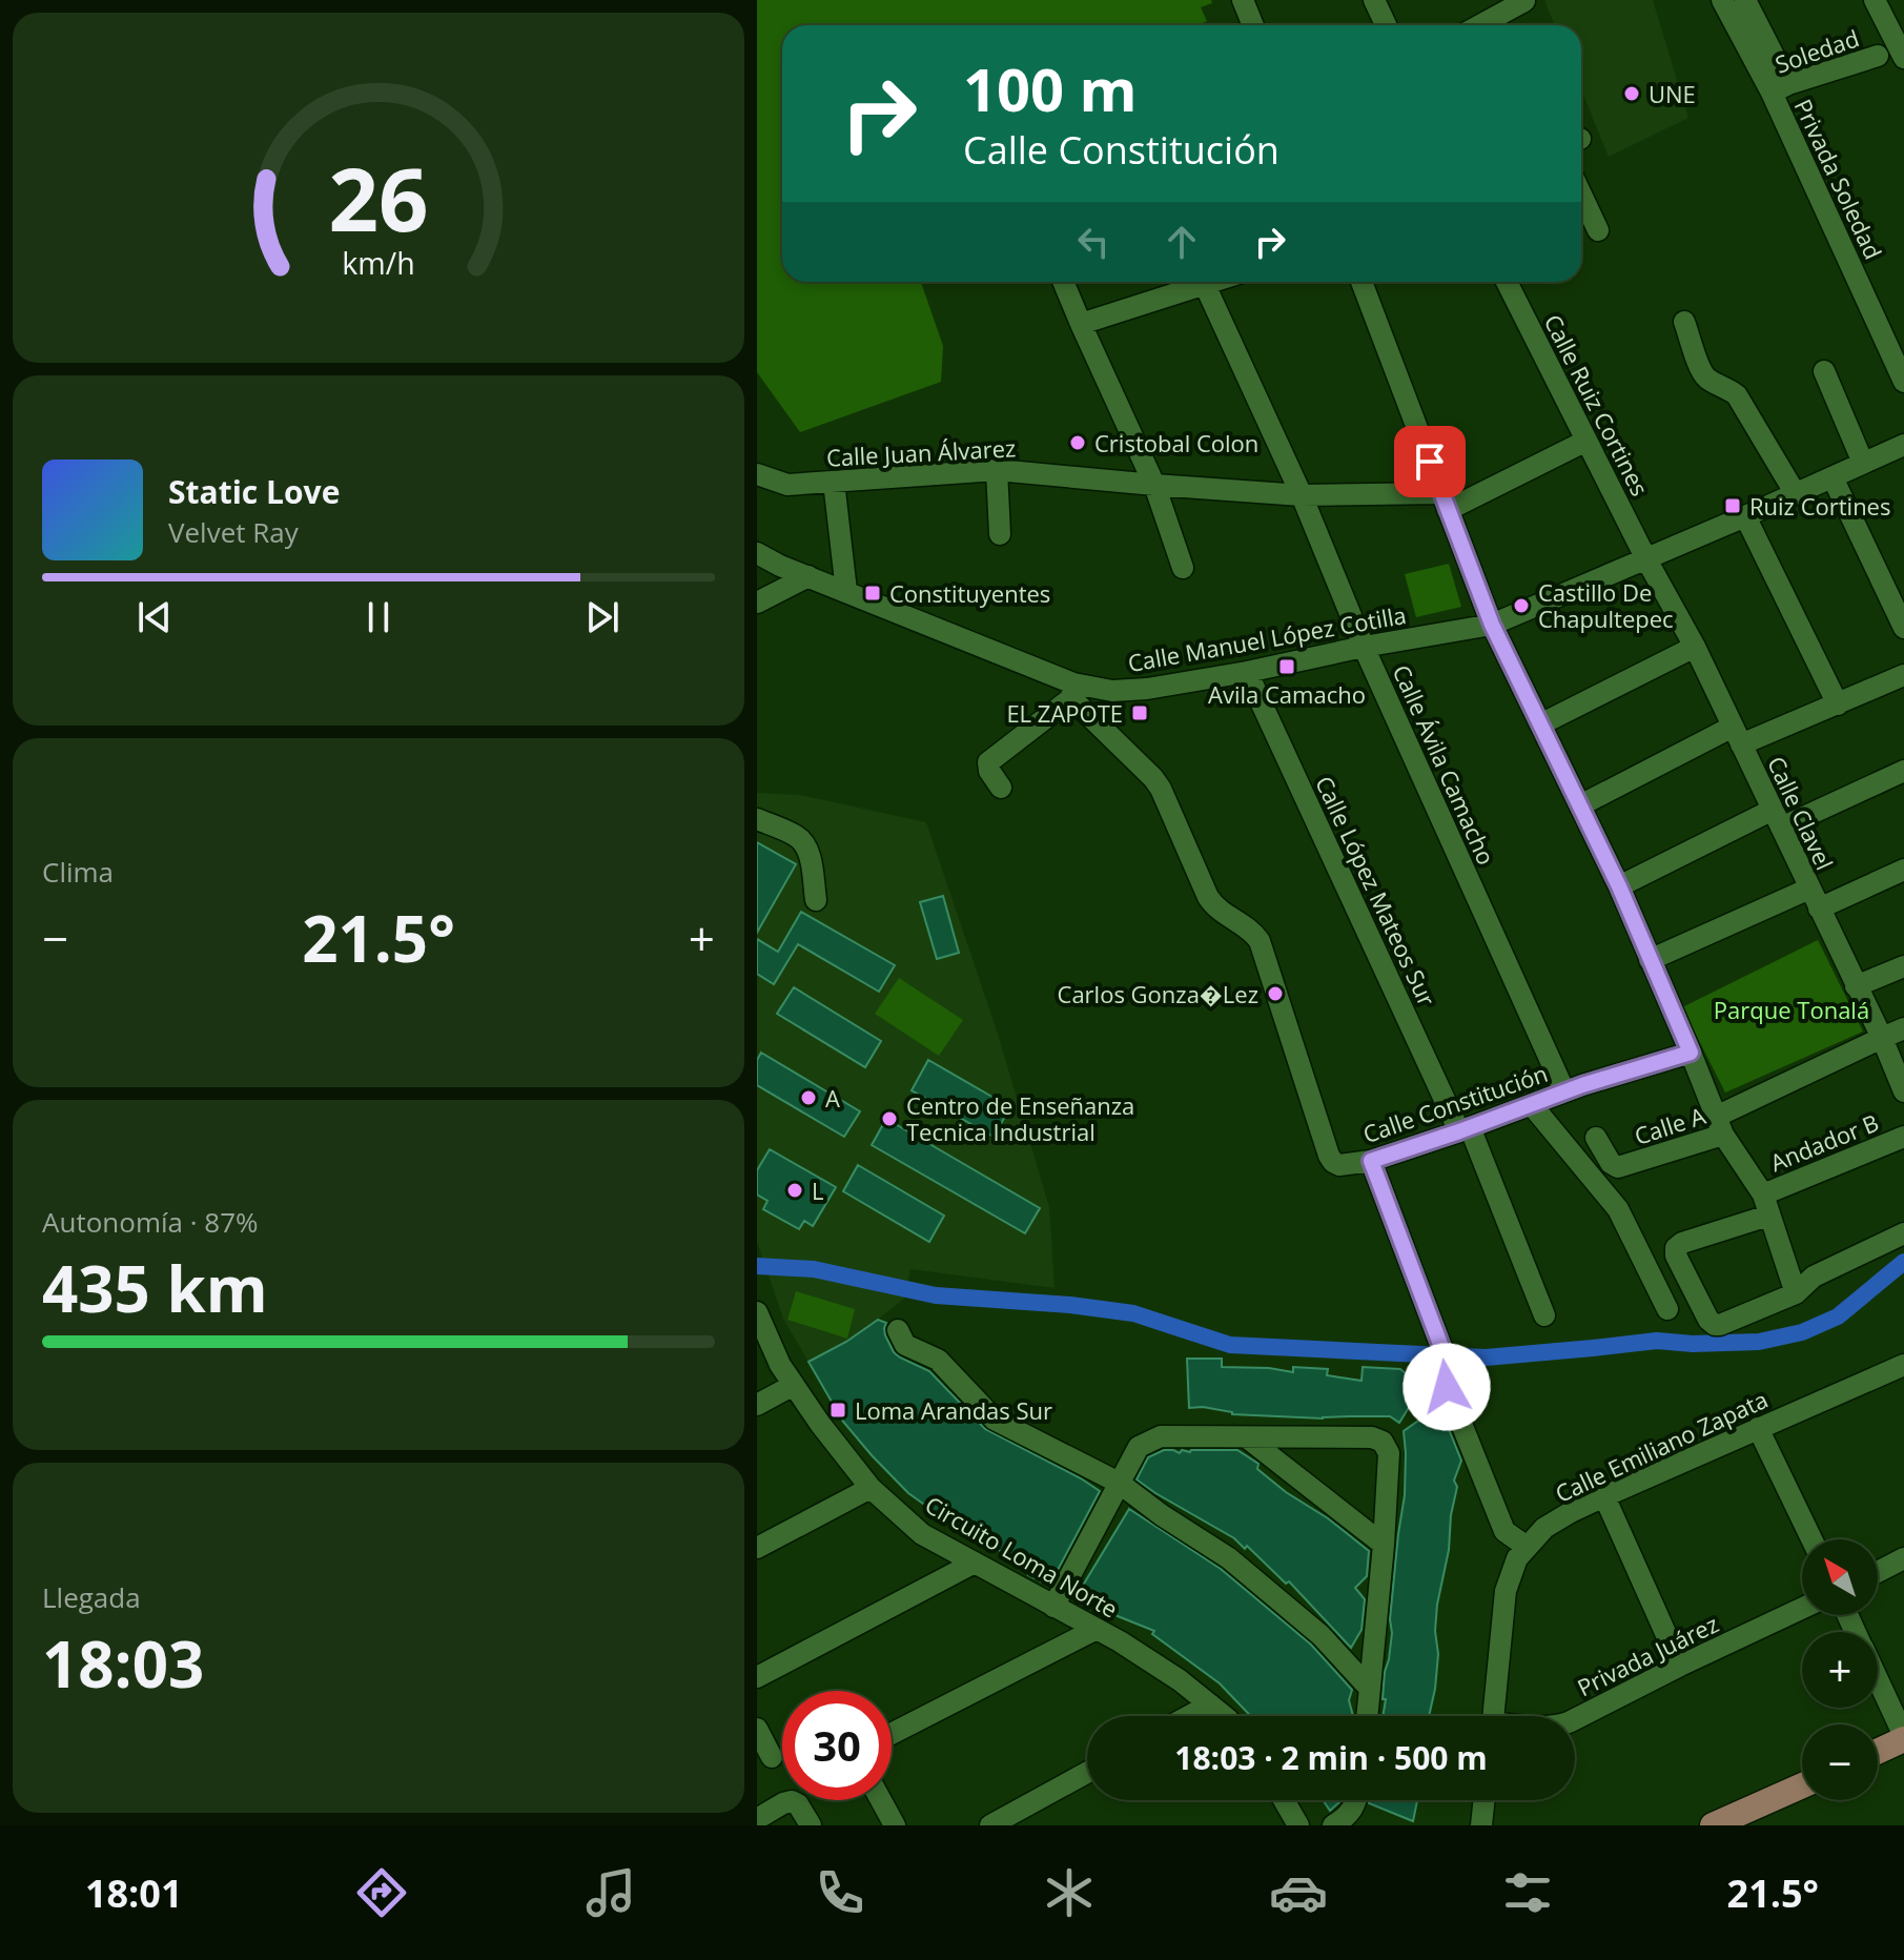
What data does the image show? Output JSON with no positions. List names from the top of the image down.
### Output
{
  "streets": {
    "street": [
      "Soledad",
      "Privada Soledad",
      "Calle Ruiz Cortines",
      "Calle Juan Álvarez",
      "Calle Manuel López Cotilla",
      "Calle Ávila Camacho",
      "Calle Clavel",
      "Calle López Mateos Sur",
      "Calle Constitución",
      "Calle A",
      "Andador B",
      "Calle Emiliano Zapata",
      "Circuito Loma Norte",
      "Privada Juárez"
    ]
  },
  "crossings": [
    ["Soledad", "Privada Soledad"],
    ["Calle Ruiz Cortines", "Calle Juan Álvarez"],
    ["Calle Ruiz Cortines", "Calle Manuel López Cotilla"],
    ["Calle Ruiz Cortines", "Calle Clavel"],
    ["Calle Juan Álvarez", "Calle Ávila Camacho"],
    ["Calle Manuel López Cotilla", "Calle Ávila Camacho"],
    ["Calle Manuel López Cotilla", "Calle Clavel"],
    ["Calle Manuel López Cotilla", "Calle López Mateos Sur"],
    ["Calle Manuel López Cotilla", "Calle Constitución"],
    ["Calle Ávila Camacho", "Calle Constitución"],
    ["Calle López Mateos Sur", "Calle Constitución"]
  ],
  "parks": ["Parque Tonalá"],
  "places": {
    "other": [
      "UNE",
      "Cristobal Colon",
      "Castillo De Chapultepec",
      "Carlos Gonza�Lez",
      "A",
      "Centro de Enseñanza Tecnica Industrial",
      "L"
    ],
    "transit": [
      "Ruiz Cortines",
      "Constituyentes",
      "Avila Camacho",
      "EL ZAPOTE",
      "Loma Arandas Sur"
    ]
  },
  "north": "top left",
  "page": {
    "turn": ["100 m", "Calle Constitución"],
    "song": ["Static Love", "Velvet Ray"],
    "tile": [
      "Clima",
      ["Autonomía · 87%", "435 km"],
      ["Llegada", "18:03"]
    ],
    "heat": ["−", "21.5°", "+"],
    "map_buttons": ["+", "−"],
    "limit": "30",
    "trip": "18:03 · 2 min · 500 m",
    "tabs": ["18:01", "21.5°"],
    "gauge": ["26", "km/h"]
  }
}
